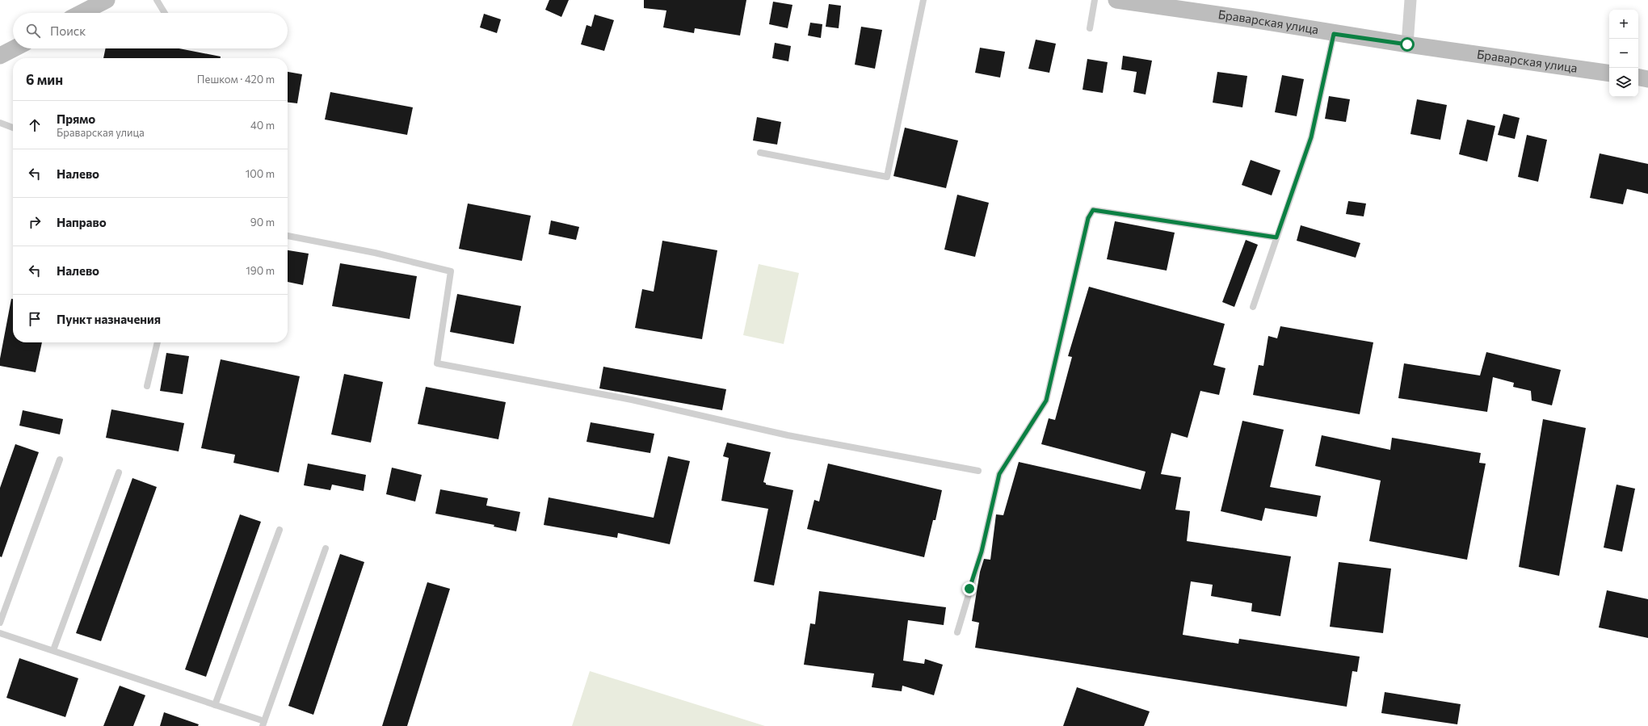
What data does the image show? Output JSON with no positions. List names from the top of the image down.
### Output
{
  "streets": {
    "main road": ["Браварская улица"]
  },
  "page": {
    "map_buttons": ["+", "−"],
    "search": "Поиск",
    "heading": ["6 мин", "Пешком · 420 m"],
    "list": [
      ["Прямо", "Браварская улица", "40 m"],
      ["Налево", "100 m"],
      ["Направо", "90 m"],
      ["Налево", "190 m"],
      "Пункт назначения"
    ]
  }
}
